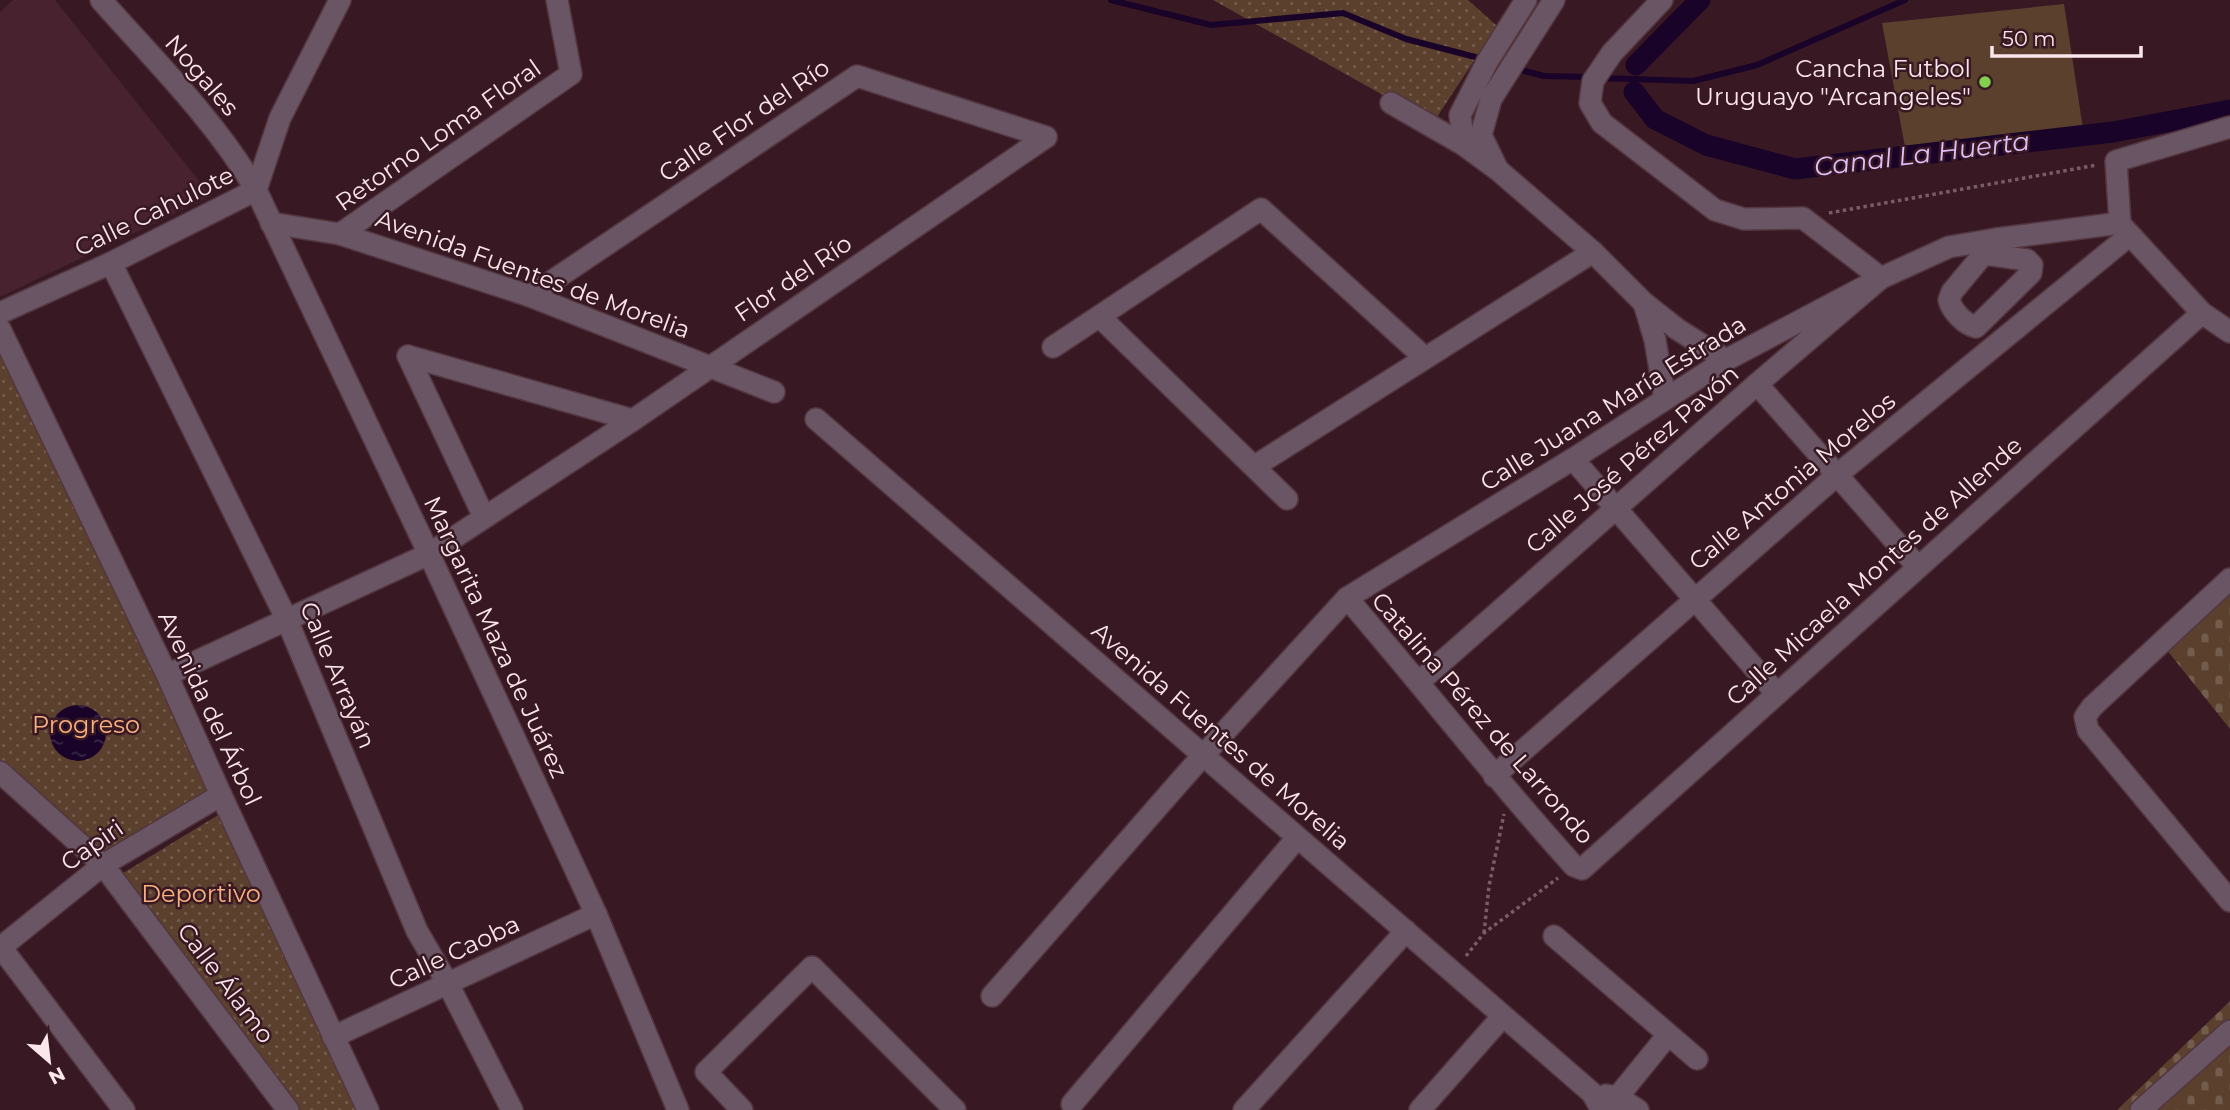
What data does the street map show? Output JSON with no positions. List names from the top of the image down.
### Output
{
  "streets": {
    "street": [
      "Nogales",
      "Calle Flor del Río",
      "Retorno Loma Floral",
      "Calle Cahulote",
      "Avenida Fuentes de Morelia",
      "Flor del Río",
      "Calle Juana María Estrada",
      "Calle José Pérez Pavón",
      "Calle Antonia Morelos",
      "Calle Micaela Montes de Allende",
      "Margarita Maza de Juárez",
      "Calle Arrayán",
      "Avenida del Árbol",
      "Catalina Pérez de Larrondo",
      "Capiri",
      "Calle Caoba",
      "Calle Álamo"
    ]
  },
  "crossings": [
    ["Nogales", "Calle Cahulote"],
    ["Nogales", "Margarita Maza de Juárez"],
    ["Calle Flor del Río", "Avenida Fuentes de Morelia"],
    ["Calle Flor del Río", "Flor del Río"],
    ["Retorno Loma Floral", "Avenida Fuentes de Morelia"],
    ["Calle Cahulote", "Margarita Maza de Juárez"],
    ["Calle Cahulote", "Calle Arrayán"],
    ["Avenida Fuentes de Morelia", "Flor del Río"],
    ["Avenida Fuentes de Morelia", "Calle Juana María Estrada"],
    ["Avenida Fuentes de Morelia", "Margarita Maza de Juárez"],
    ["Flor del Río", "Margarita Maza de Juárez"],
    ["Flor del Río", "Calle Arrayán"],
    ["Flor del Río", "Avenida del Árbol"],
    ["Calle Juana María Estrada", "Calle José Pérez Pavón"],
    ["Calle Juana María Estrada", "Calle Antonia Morelos"],
    ["Calle Juana María Estrada", "Catalina Pérez de Larrondo"],
    ["Calle José Pérez Pavón", "Catalina Pérez de Larrondo"],
    ["Calle Antonia Morelos", "Catalina Pérez de Larrondo"],
    ["Calle Micaela Montes de Allende", "Catalina Pérez de Larrondo"],
    ["Margarita Maza de Juárez", "Calle Caoba"],
    ["Calle Arrayán", "Calle Caoba"],
    ["Avenida del Árbol", "Capiri"],
    ["Avenida del Árbol", "Calle Caoba"],
    ["Capiri", "Calle Álamo"]
  ],
  "water": ["Canal La Huerta"],
  "parks": ["Progreso", "Deportivo"],
  "places": ["Cancha Futbol Uruguayo \"Arcangeles\""],
  "scale_bar": "50 m",
  "north": "bottom right"
}
